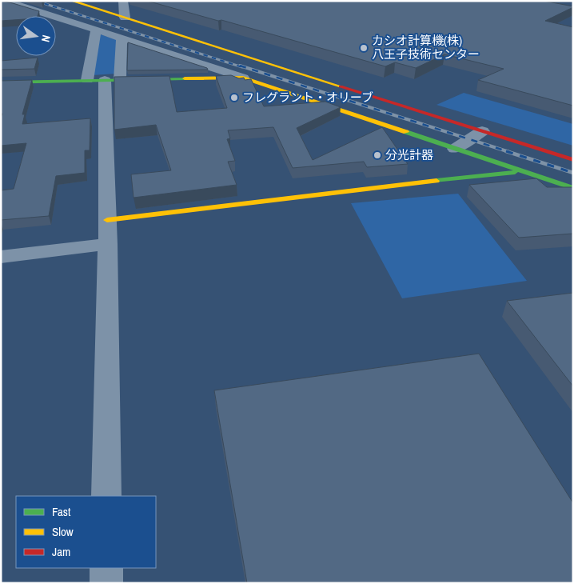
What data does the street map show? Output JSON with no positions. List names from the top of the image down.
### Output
{
  "places": ["カシオ計算機(株) 八王子技術センター", "フレグラント・オリーブ", "分光計器"],
  "legend": ["Fast", "Slow", "Jam"],
  "north": "right"
}
